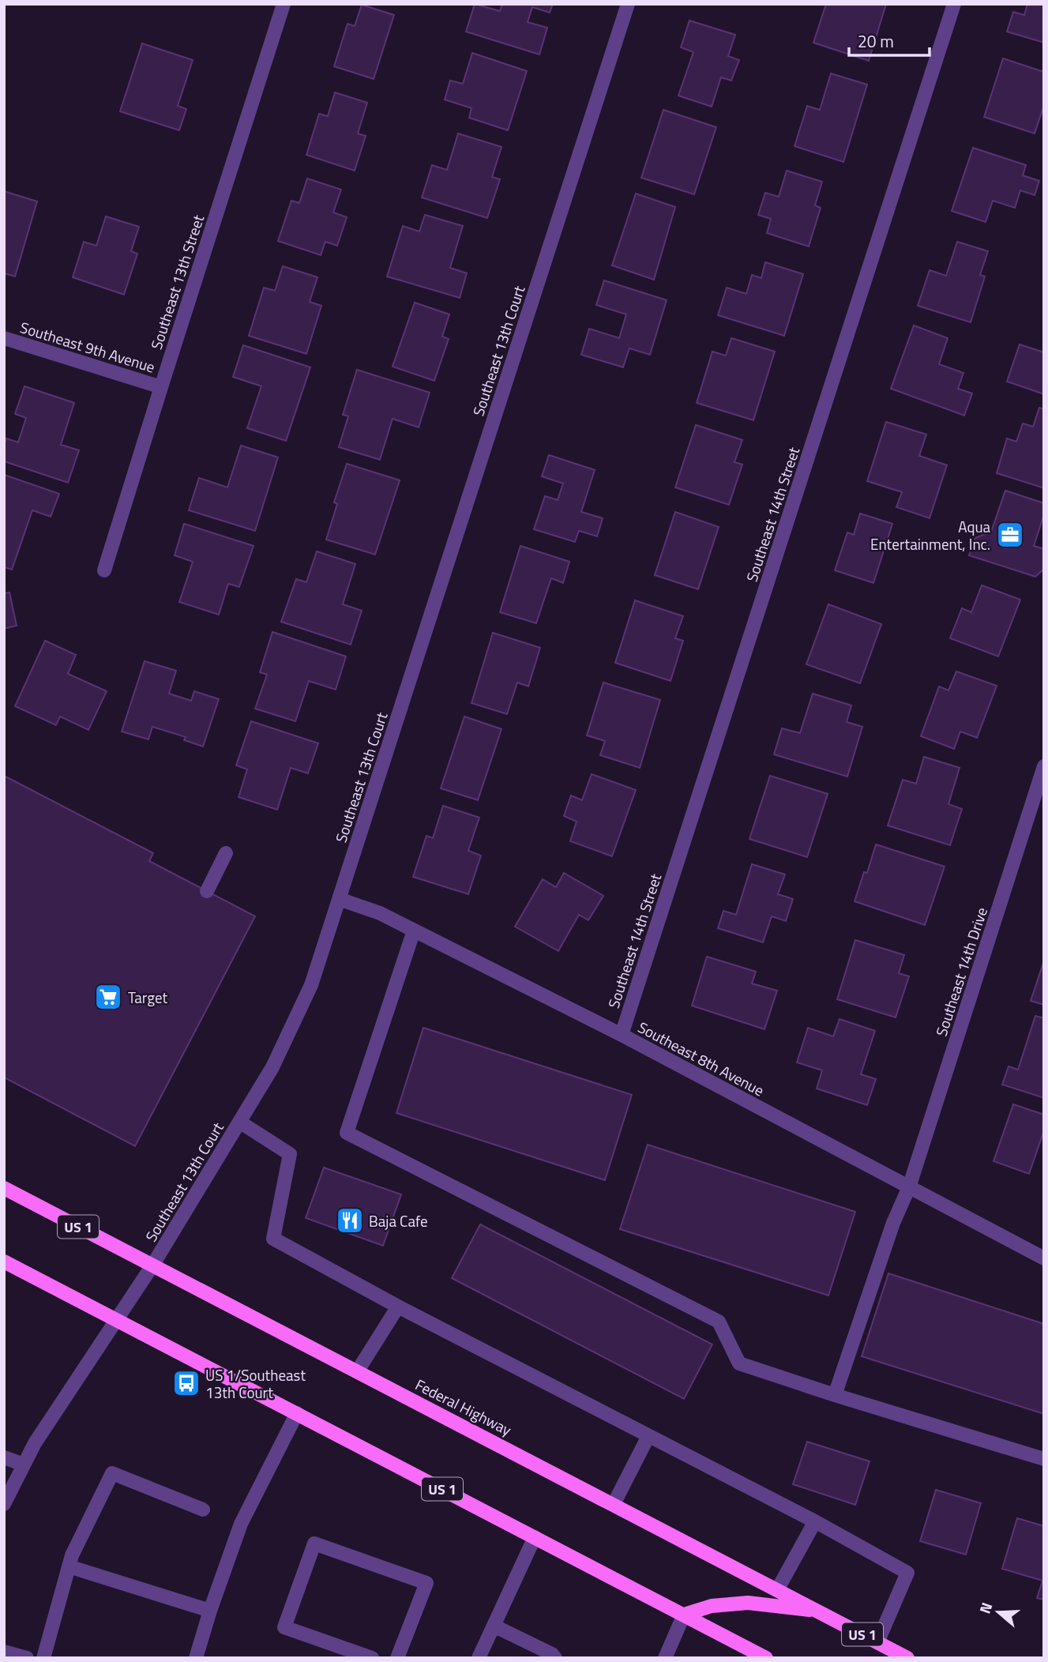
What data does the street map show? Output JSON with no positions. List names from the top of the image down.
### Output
{
  "streets": {
    "main road": ["US 1", "Federal Highway"],
    "street": [
      "Southeast 13th Street",
      "Southeast 9th Avenue",
      "Southeast 13th Court",
      "Southeast 14th Street",
      "Southeast 14th Drive",
      "Southeast 8th Avenue"
    ]
  },
  "crossings": [
    ["Southeast 13th Street", "Southeast 9th Avenue"],
    ["Southeast 13th Court", "Southeast 8th Avenue"],
    ["Southeast 13th Court", "US 1"],
    ["Southeast 13th Court", "Federal Highway"],
    ["Southeast 14th Street", "Southeast 8th Avenue"],
    ["Southeast 14th Drive", "Southeast 8th Avenue"]
  ],
  "places": {
    "office": ["Aqua Entertainment, Inc."],
    "supermarket": ["Target"],
    "restaurant": ["Baja Cafe"],
    "bus stop": ["US 1/Southeast 13th Court"]
  },
  "scale_bar": "20 m",
  "north": "left"
}
